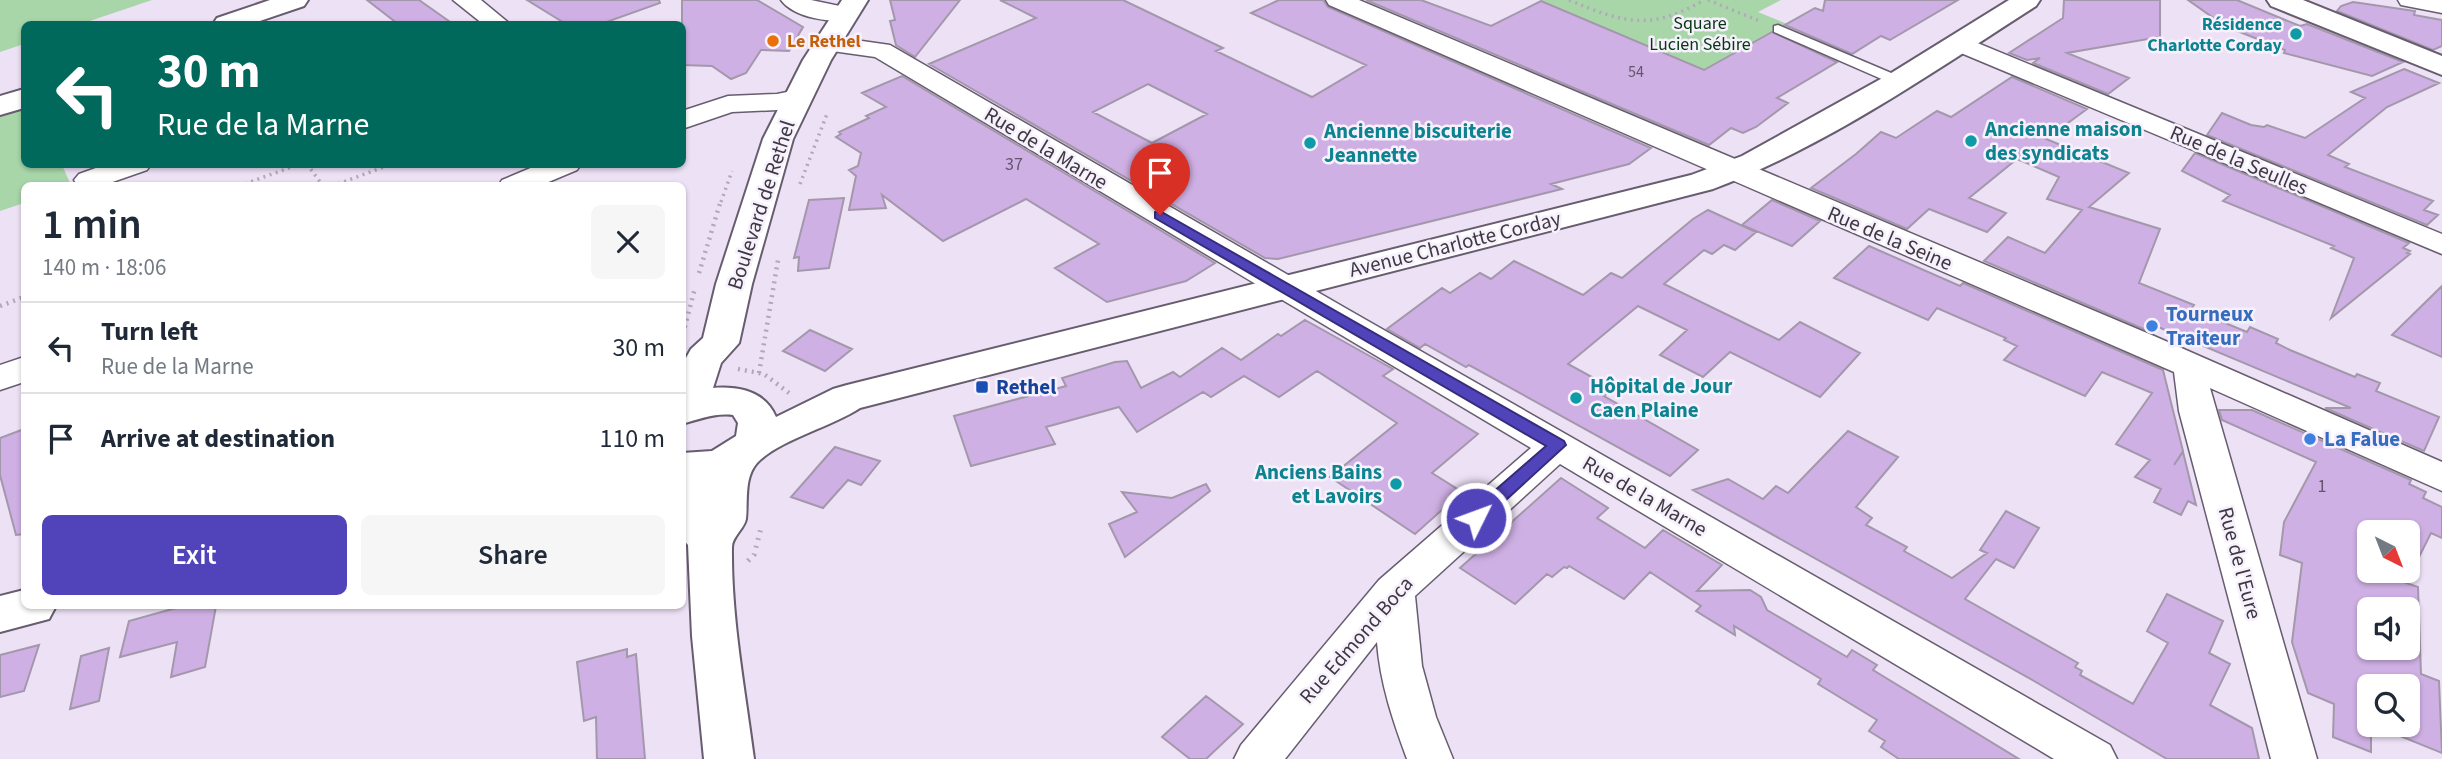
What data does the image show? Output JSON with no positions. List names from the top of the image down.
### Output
{
  "streets": {
    "street": [
      "Rue de la Marne",
      "Rue de la Seulles",
      "Boulevard de Rethel",
      "Rue de la Seine",
      "Avenue Charlotte Corday",
      "Rue de l'Eure",
      "Rue Edmond Boca"
    ]
  },
  "crossings": [
    ["Rue de la Marne", "Boulevard de Rethel"],
    ["Rue de la Marne", "Avenue Charlotte Corday"],
    ["Rue de la Marne", "Rue Edmond Boca"],
    ["Rue de la Seulles", "Avenue Charlotte Corday"],
    ["Boulevard de Rethel", "Avenue Charlotte Corday"],
    ["Rue de la Seine", "Avenue Charlotte Corday"],
    ["Rue de la Seine", "Rue de l'Eure"]
  ],
  "parks": ["Square Lucien Sébire"],
  "places": {
    "other": [
      "Résidence Charlotte Corday",
      "Le Rethel",
      "Ancienne maison des syndicats",
      "Ancienne biscuiterie Jeannette",
      "Tourneux Traiteur",
      "Hôpital de Jour Caen Plaine",
      "La Falue",
      "Anciens Bains et Lavoirs"
    ],
    "transit": ["Rethel"]
  },
  "house_numbers": ["54", "37", "1"],
  "north": "bottom right",
  "page": {
    "turn": ["30 m", "Rue de la Marne"],
    "heading": ["1 min", "140 m · 18:06"],
    "list": [
      {
        "name": "Turn left",
        "note": "Rue de la Marne",
        "value": "30 m"
      },
      {
        "name": "Arrive at destination",
        "value": "110 m"
      }
    ],
    "buttons": ["Exit", "Share"]
  }
}
